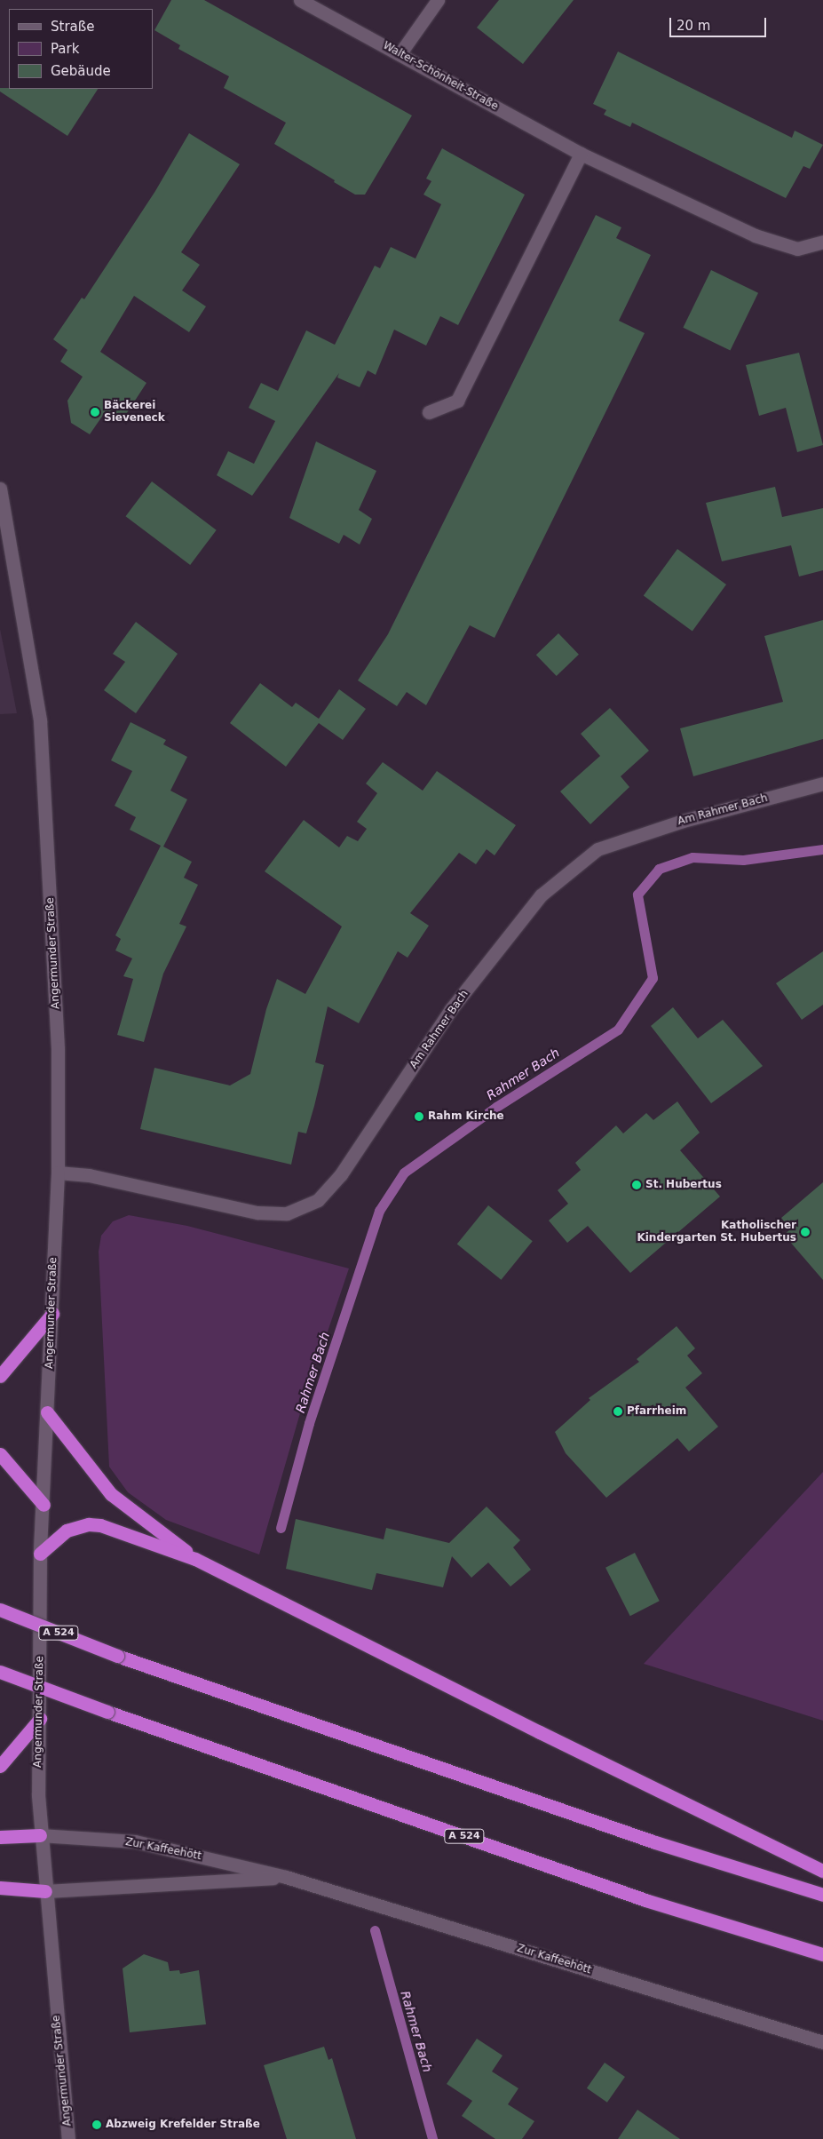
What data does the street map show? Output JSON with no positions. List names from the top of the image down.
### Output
{
  "streets": {
    "highway": ["A 524"],
    "street": [
      "Walter-Schönheit-Straße",
      "Am Rahmer Bach",
      "Angermunder Straße",
      "Zur Kaffeehött"
    ]
  },
  "crossings": [
    ["Am Rahmer Bach", "Angermunder Straße"],
    ["Angermunder Straße", "Zur Kaffeehött"]
  ],
  "water": ["Rahmer Bach"],
  "places": [
    "Bäckerei Sieveneck",
    "Rahm Kirche",
    "St. Hubertus",
    "Katholischer Kindergarten St. Hubertus",
    "Pfarrheim",
    "Abzweig Krefelder Straße"
  ],
  "legend": ["Straße", "Park", "Gebäude"],
  "scale_bar": "20 m"
}
